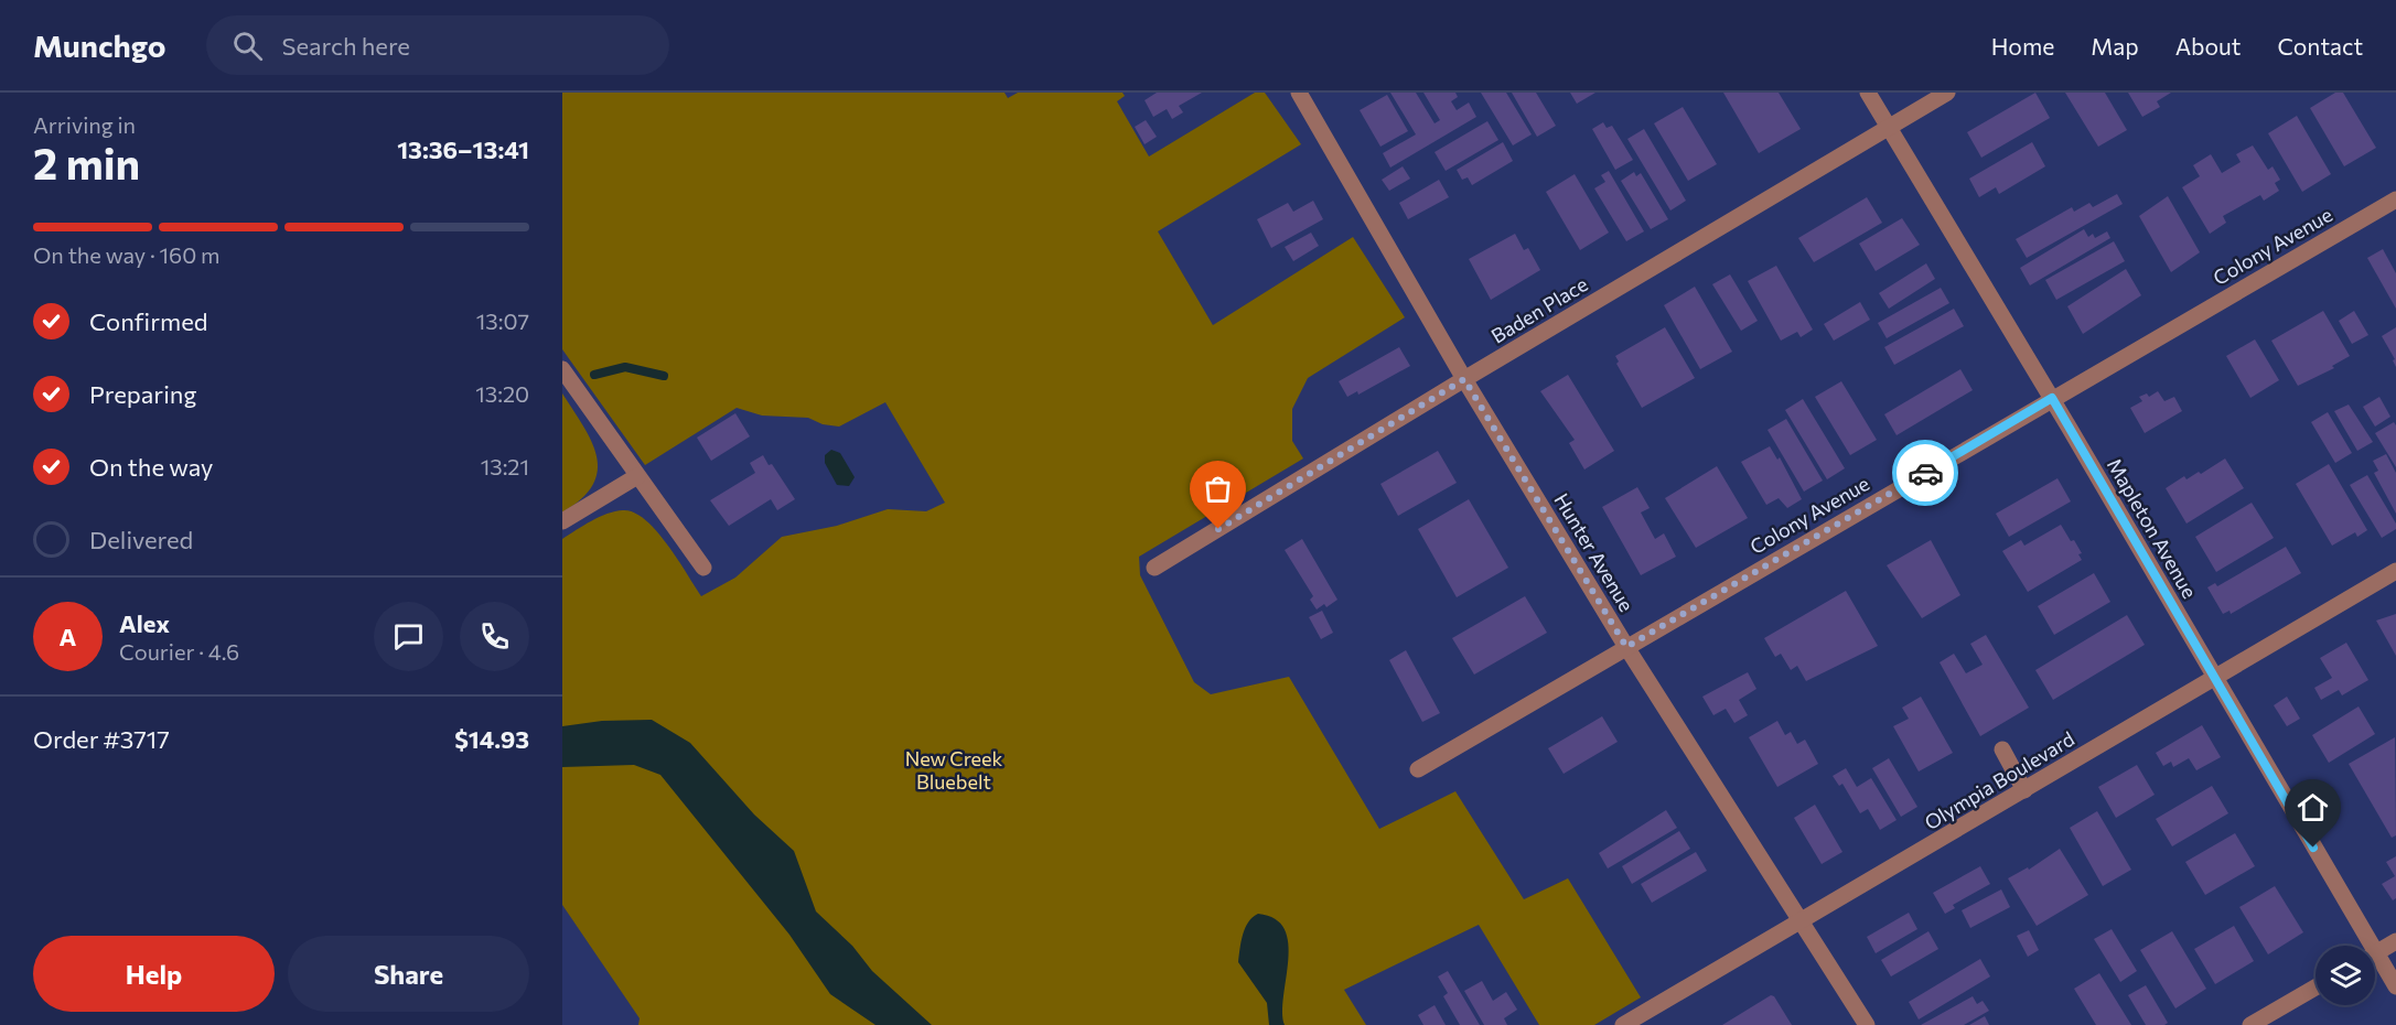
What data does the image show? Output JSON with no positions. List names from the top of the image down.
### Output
{
  "streets": {
    "street": [
      "Colony Avenue",
      "Baden Place",
      "Mapleton Avenue",
      "Hunter Avenue",
      "Olympia Boulevard"
    ]
  },
  "crossings": [
    ["Colony Avenue", "Mapleton Avenue"],
    ["Colony Avenue", "Hunter Avenue"],
    ["Baden Place", "Mapleton Avenue"],
    ["Baden Place", "Hunter Avenue"],
    ["Mapleton Avenue", "Olympia Boulevard"],
    ["Hunter Avenue", "Olympia Boulevard"]
  ],
  "parks": ["New Creek Bluebelt"],
  "page": {
    "header": "Munchgo",
    "search": "Search here",
    "nav": [
      "Home",
      "Map",
      "About",
      "Contact"
    ],
    "heading": ["2 min", "Arriving in", "13:36–13:41"],
    "panel": [
      "Alex",
      "Courier · 4.6",
      "Order #3717",
      "$14.93"
    ],
    "bar": "On the way · 160 m",
    "list": [
      ["Confirmed", "13:07"],
      ["Preparing", "13:20"],
      ["On the way", "13:21"],
      "Delivered"
    ],
    "round": "A",
    "buttons": ["Help", "Share"]
  }
}
